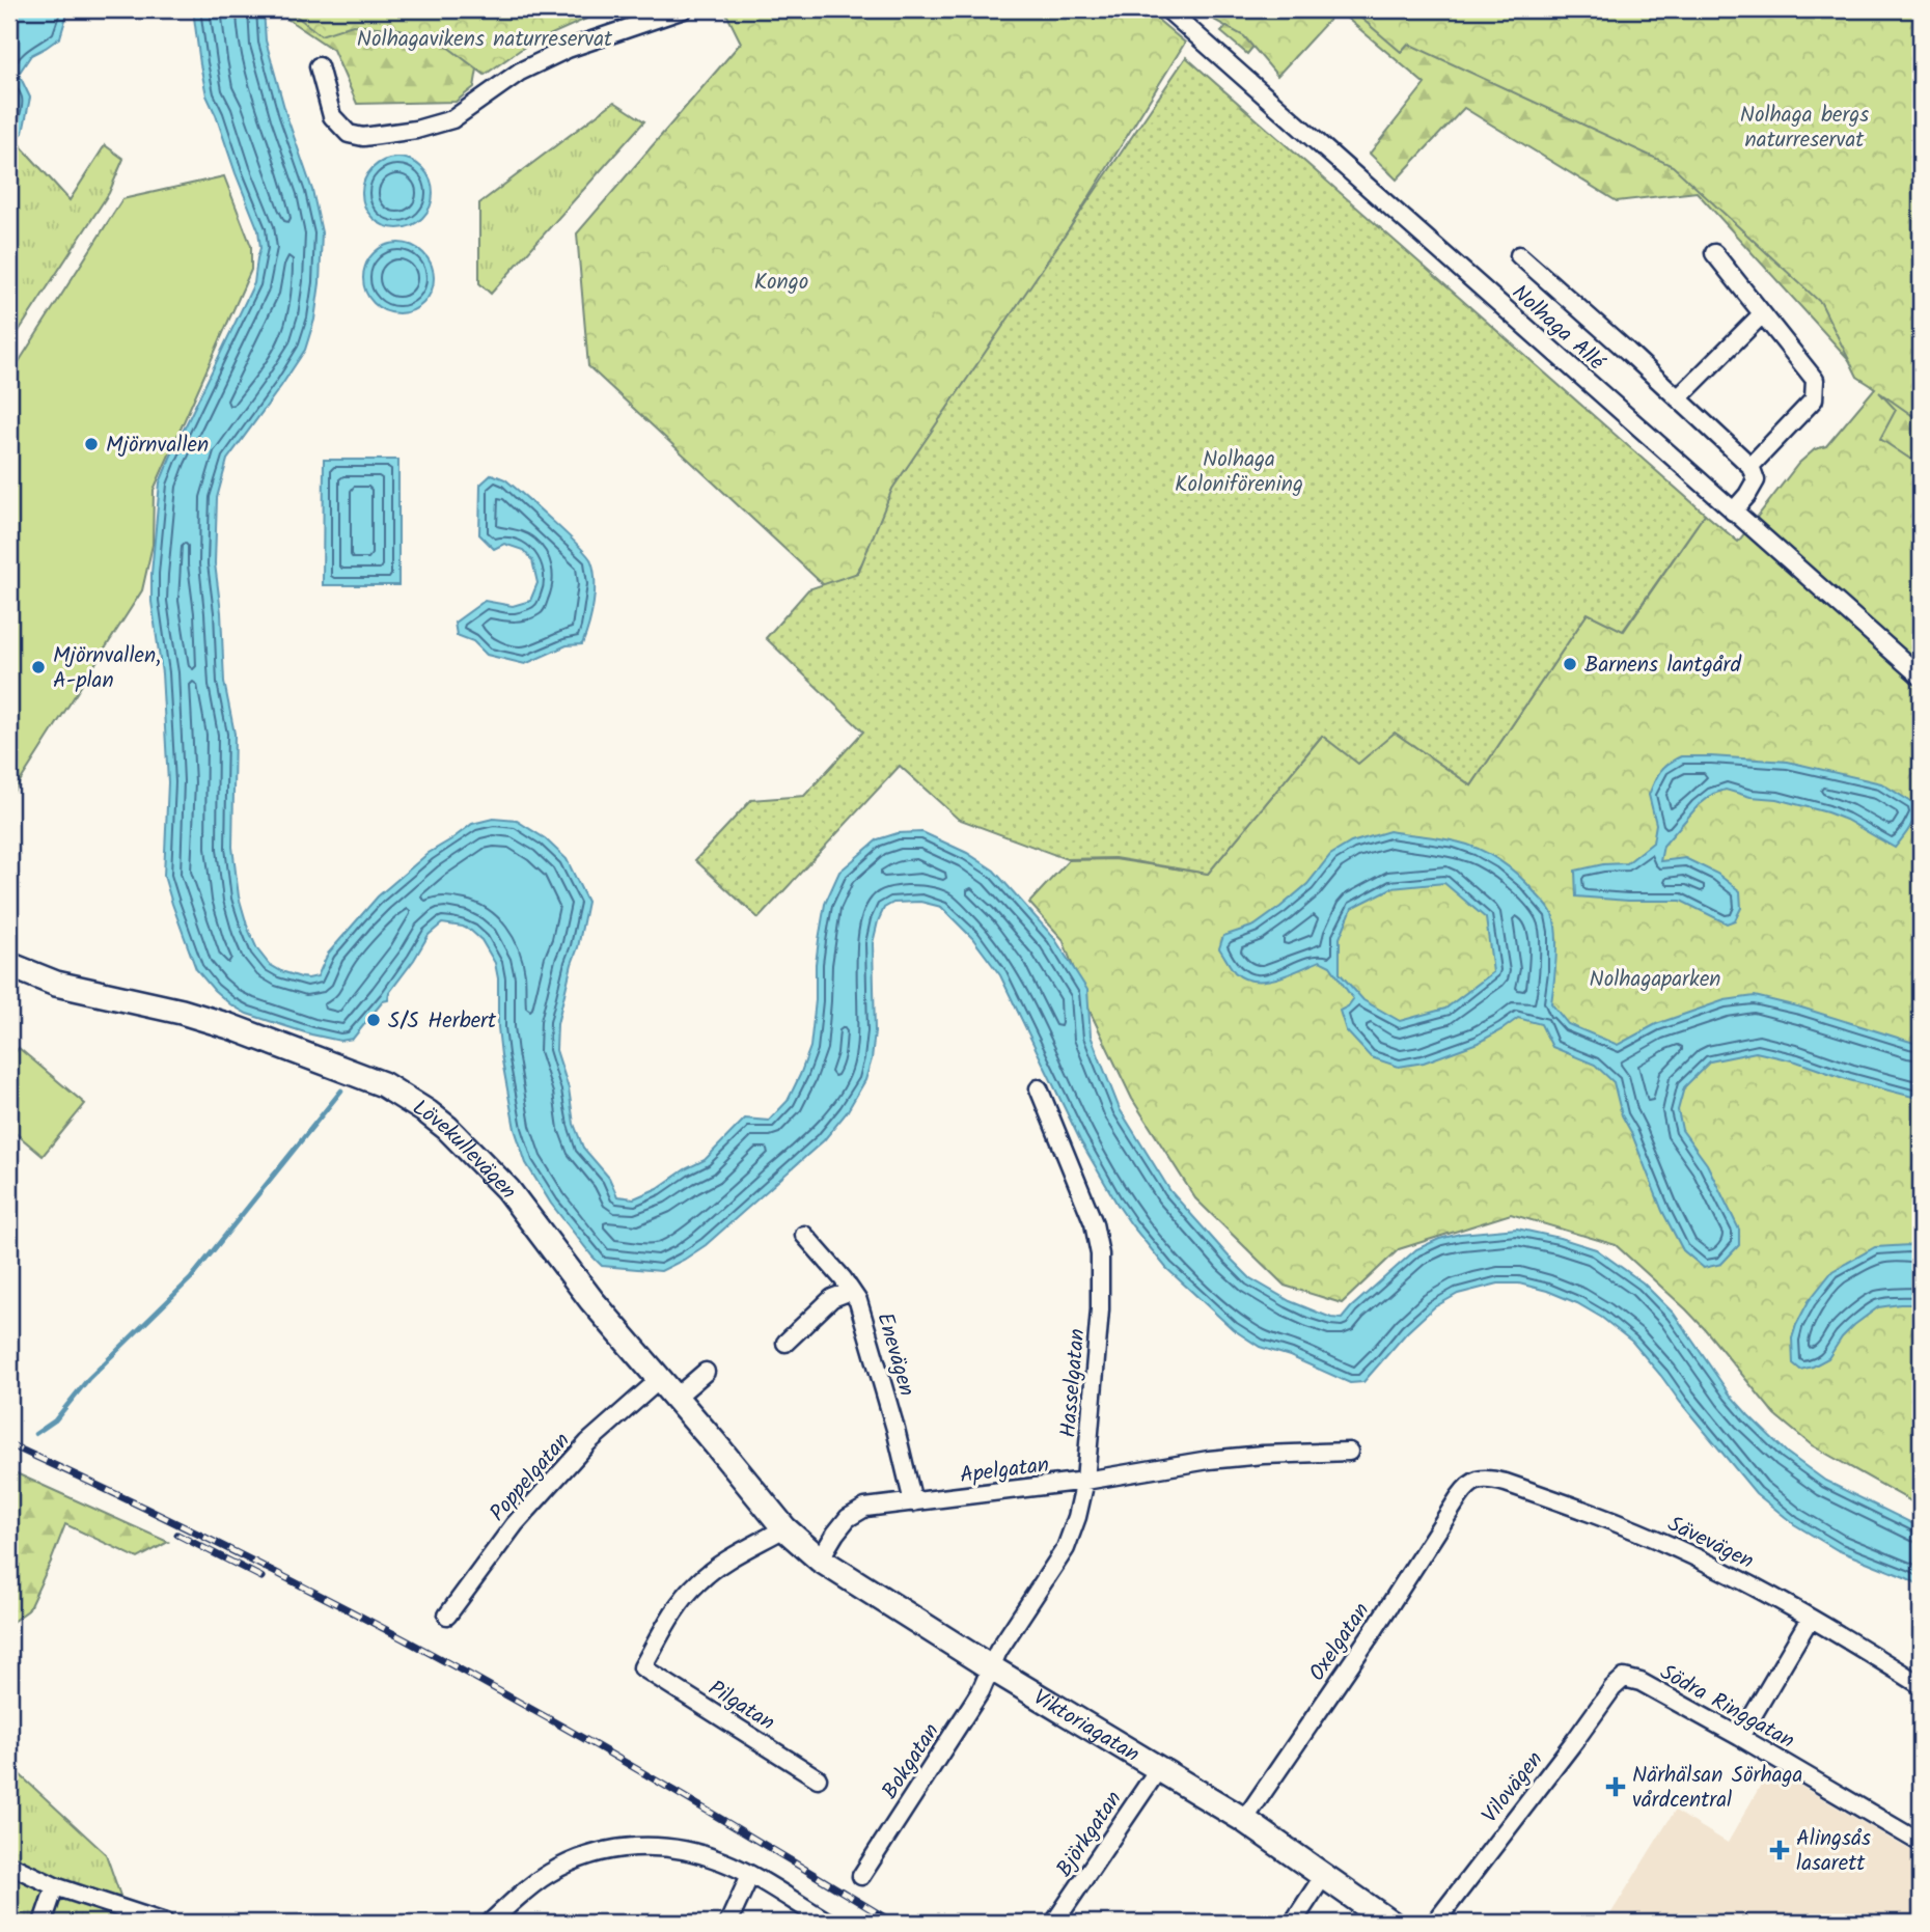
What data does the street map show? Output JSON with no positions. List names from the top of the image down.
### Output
{
  "streets": {
    "street": [
      "Nolhaga Allé",
      "Lövekullevägen",
      "Enevägen",
      "Hasselgatan",
      "Apelgatan",
      "Poppelgatan",
      "Sävevägen",
      "Oxelgatan",
      "Pilgatan",
      "Södra Ringgatan",
      "Viktoriagatan",
      "Bokgatan",
      "Vilovägen",
      "Björkgatan"
    ]
  },
  "crossings": [
    ["Lövekullevägen", "Poppelgatan"],
    ["Lövekullevägen", "Pilgatan"],
    ["Lövekullevägen", "Viktoriagatan"],
    ["Enevägen", "Apelgatan"],
    ["Hasselgatan", "Apelgatan"],
    ["Hasselgatan", "Viktoriagatan"],
    ["Hasselgatan", "Bokgatan"],
    ["Apelgatan", "Viktoriagatan"],
    ["Sävevägen", "Oxelgatan"],
    ["Oxelgatan", "Viktoriagatan"],
    ["Pilgatan", "Viktoriagatan"],
    ["Södra Ringgatan", "Vilovägen"],
    ["Viktoriagatan", "Bokgatan"],
    ["Viktoriagatan", "Björkgatan"]
  ],
  "parks": [
    "Nolhagavikens naturreservat",
    "Nolhaga bergs naturreservat",
    "Kongo",
    "Nolhaga Koloniförening",
    "Nolhagaparken"
  ],
  "places": {
    "other": [
      "Mjörnvallen",
      "Barnens lantgård",
      "Mjörnvallen, A-plan",
      "S/S Herbert"
    ],
    "health": ["Närhälsan Sörhaga vårdcentral", "Alingsås lasarett"]
  }
}
